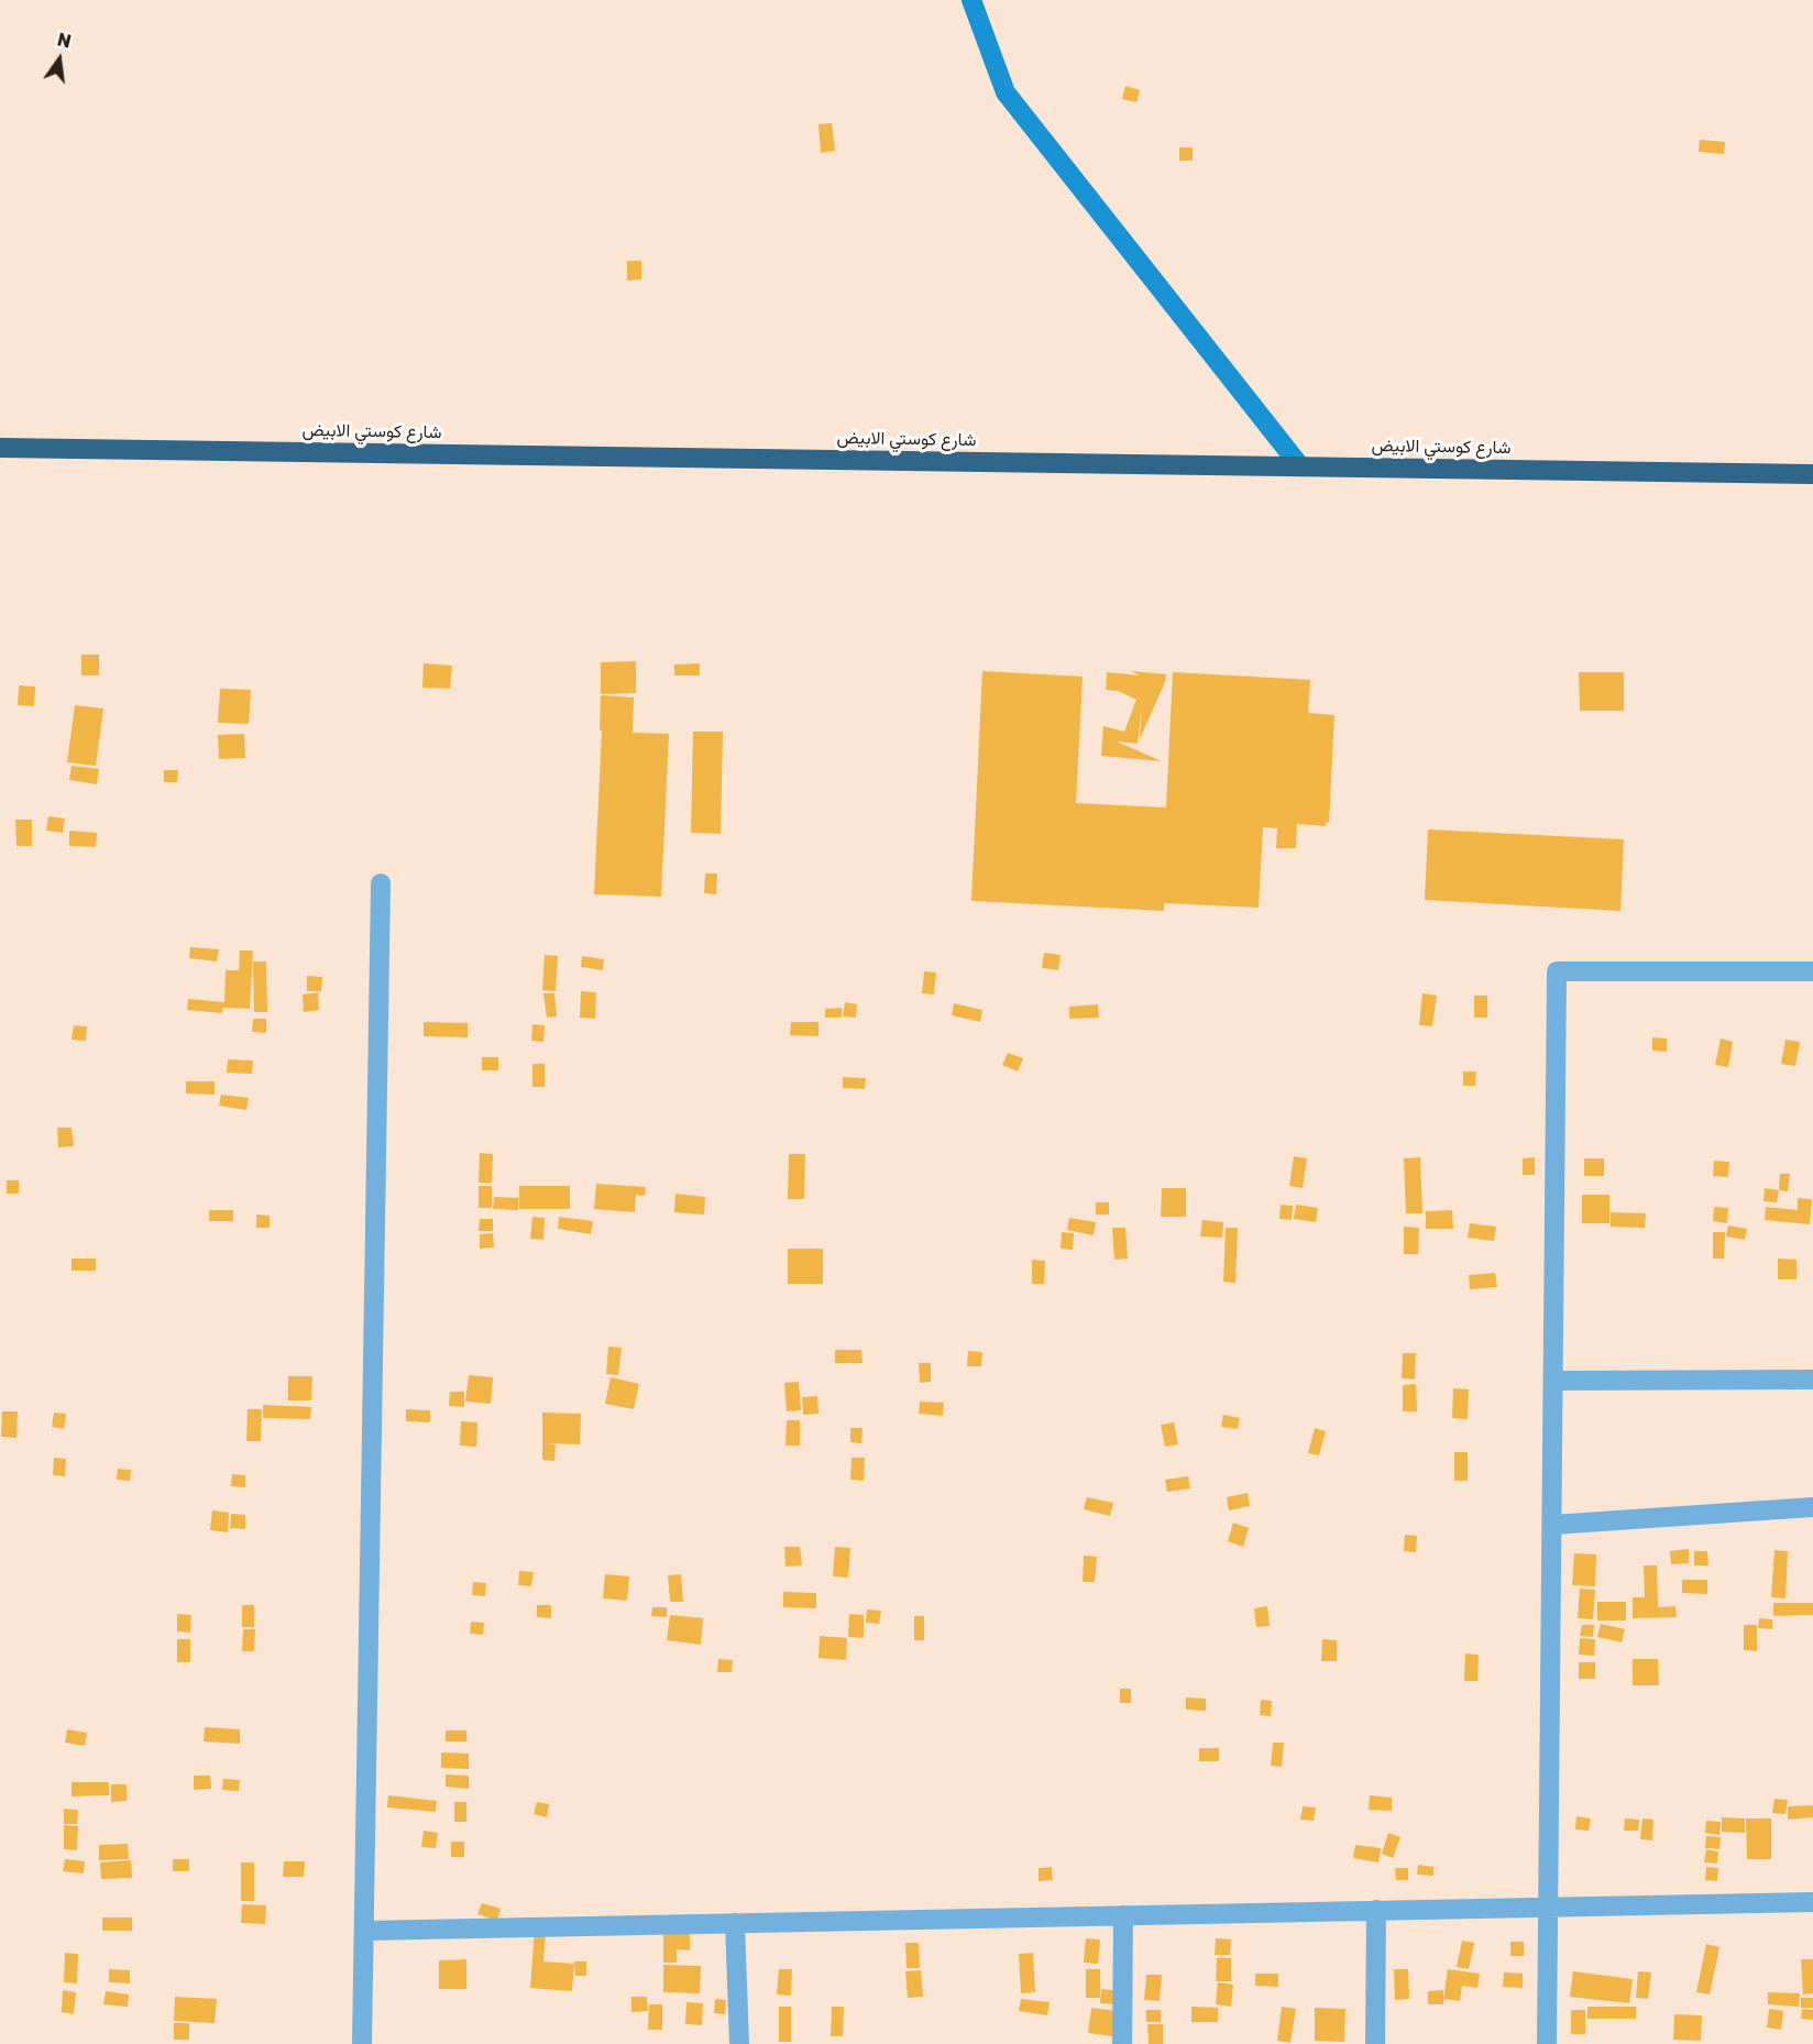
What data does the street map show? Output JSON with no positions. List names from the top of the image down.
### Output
{
  "streets": {
    "highway": ["شارع كوستي الابيض"]
  },
  "north": "top"
}
